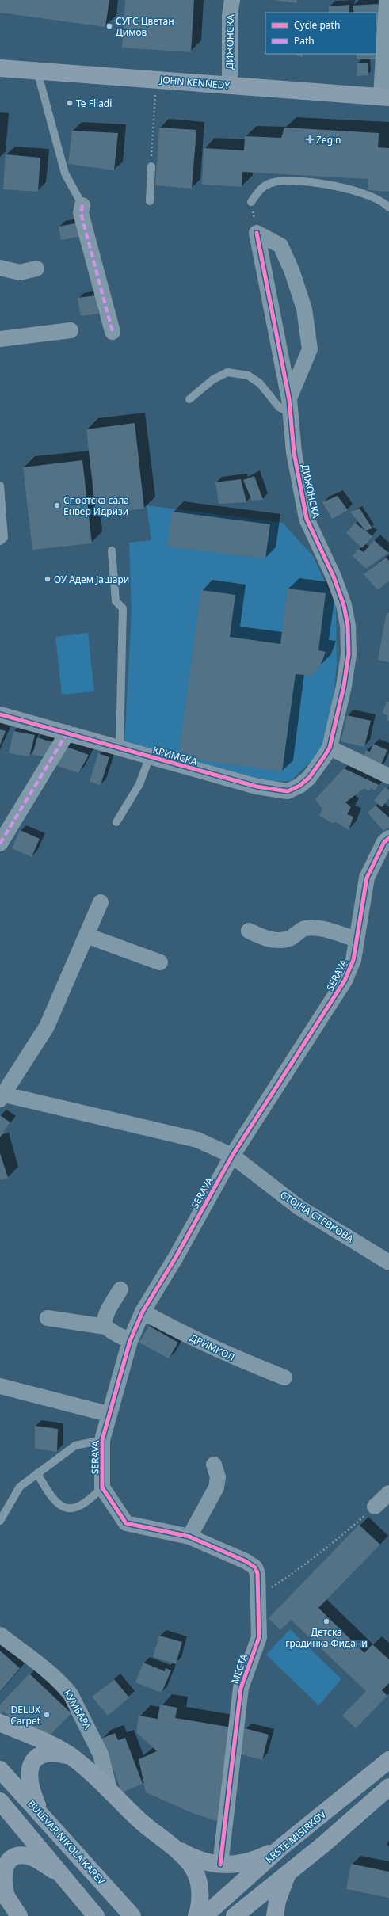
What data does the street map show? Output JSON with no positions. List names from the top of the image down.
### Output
{
  "streets": {
    "street": [
      "ДИЖОНСКА",
      "JOHN KENNEDY",
      "КРИМСКА",
      "SERAVA",
      "СТОЈНА СТЕВКОВА",
      "ДРИМКОЛ",
      "МЕСТА",
      "КУМБАРА",
      "KRSTE MISIRKOV",
      "BULEVAR NIKOLA KAREV"
    ]
  },
  "crossings": [
    ["ДИЖОНСКА", "JOHN KENNEDY"],
    ["ДИЖОНСКА", "КРИМСКА"],
    ["SERAVA", "СТОЈНА СТЕВКОВА"],
    ["SERAVA", "ДРИМКОЛ"],
    ["SERAVA", "МЕСТА"]
  ],
  "places": {
    "other": [
      "СУГС Цветан Димов",
      "Te Flladi",
      "Спортска сала Енвер Идризи",
      "ОУ Адем Јашари",
      "Детска градинка Фидани",
      "DELUX Carpet"
    ],
    "health": ["Zegin"]
  },
  "legend": ["Cycle path", "Path"]
}
